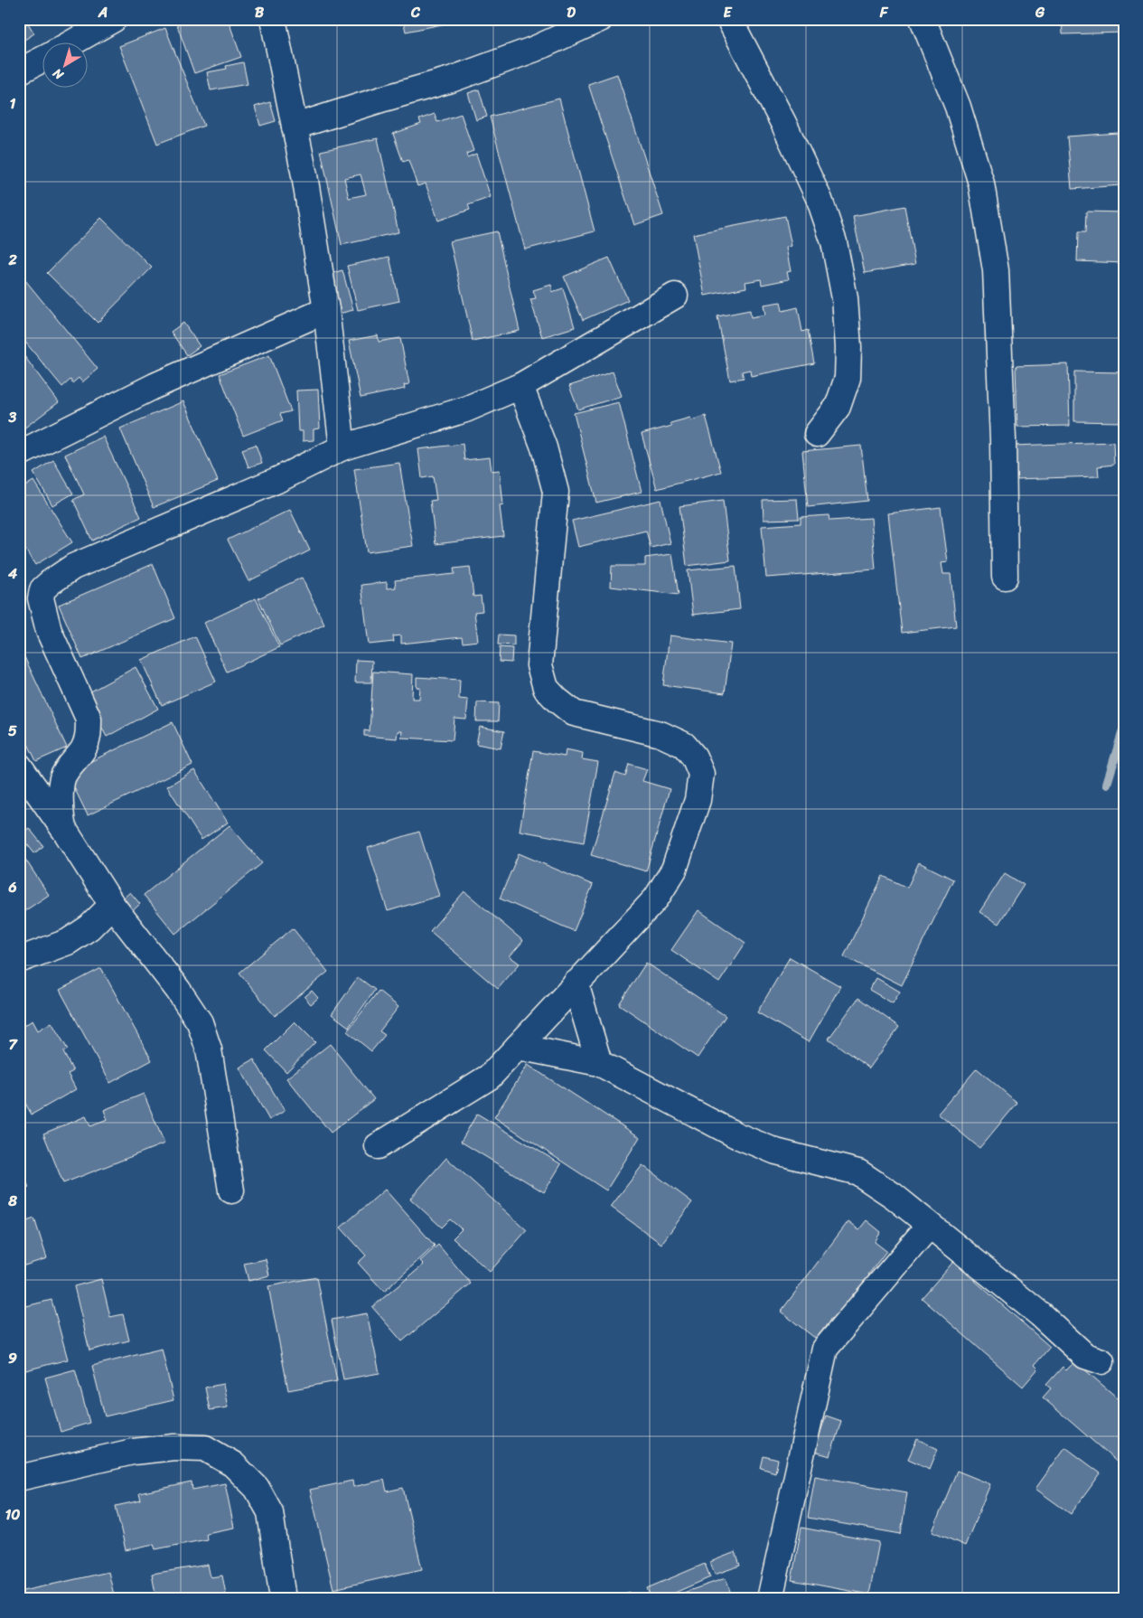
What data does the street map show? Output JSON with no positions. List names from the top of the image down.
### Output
{
  "north": "bottom left",
  "grid": {
    "columns": [
      "A",
      "B",
      "C",
      "D",
      "E",
      "F",
      "G"
    ],
    "rows": [
      "1",
      "2",
      "3",
      "4",
      "5",
      "6",
      "7",
      "8",
      "9",
      "10"
    ]
  }
}
